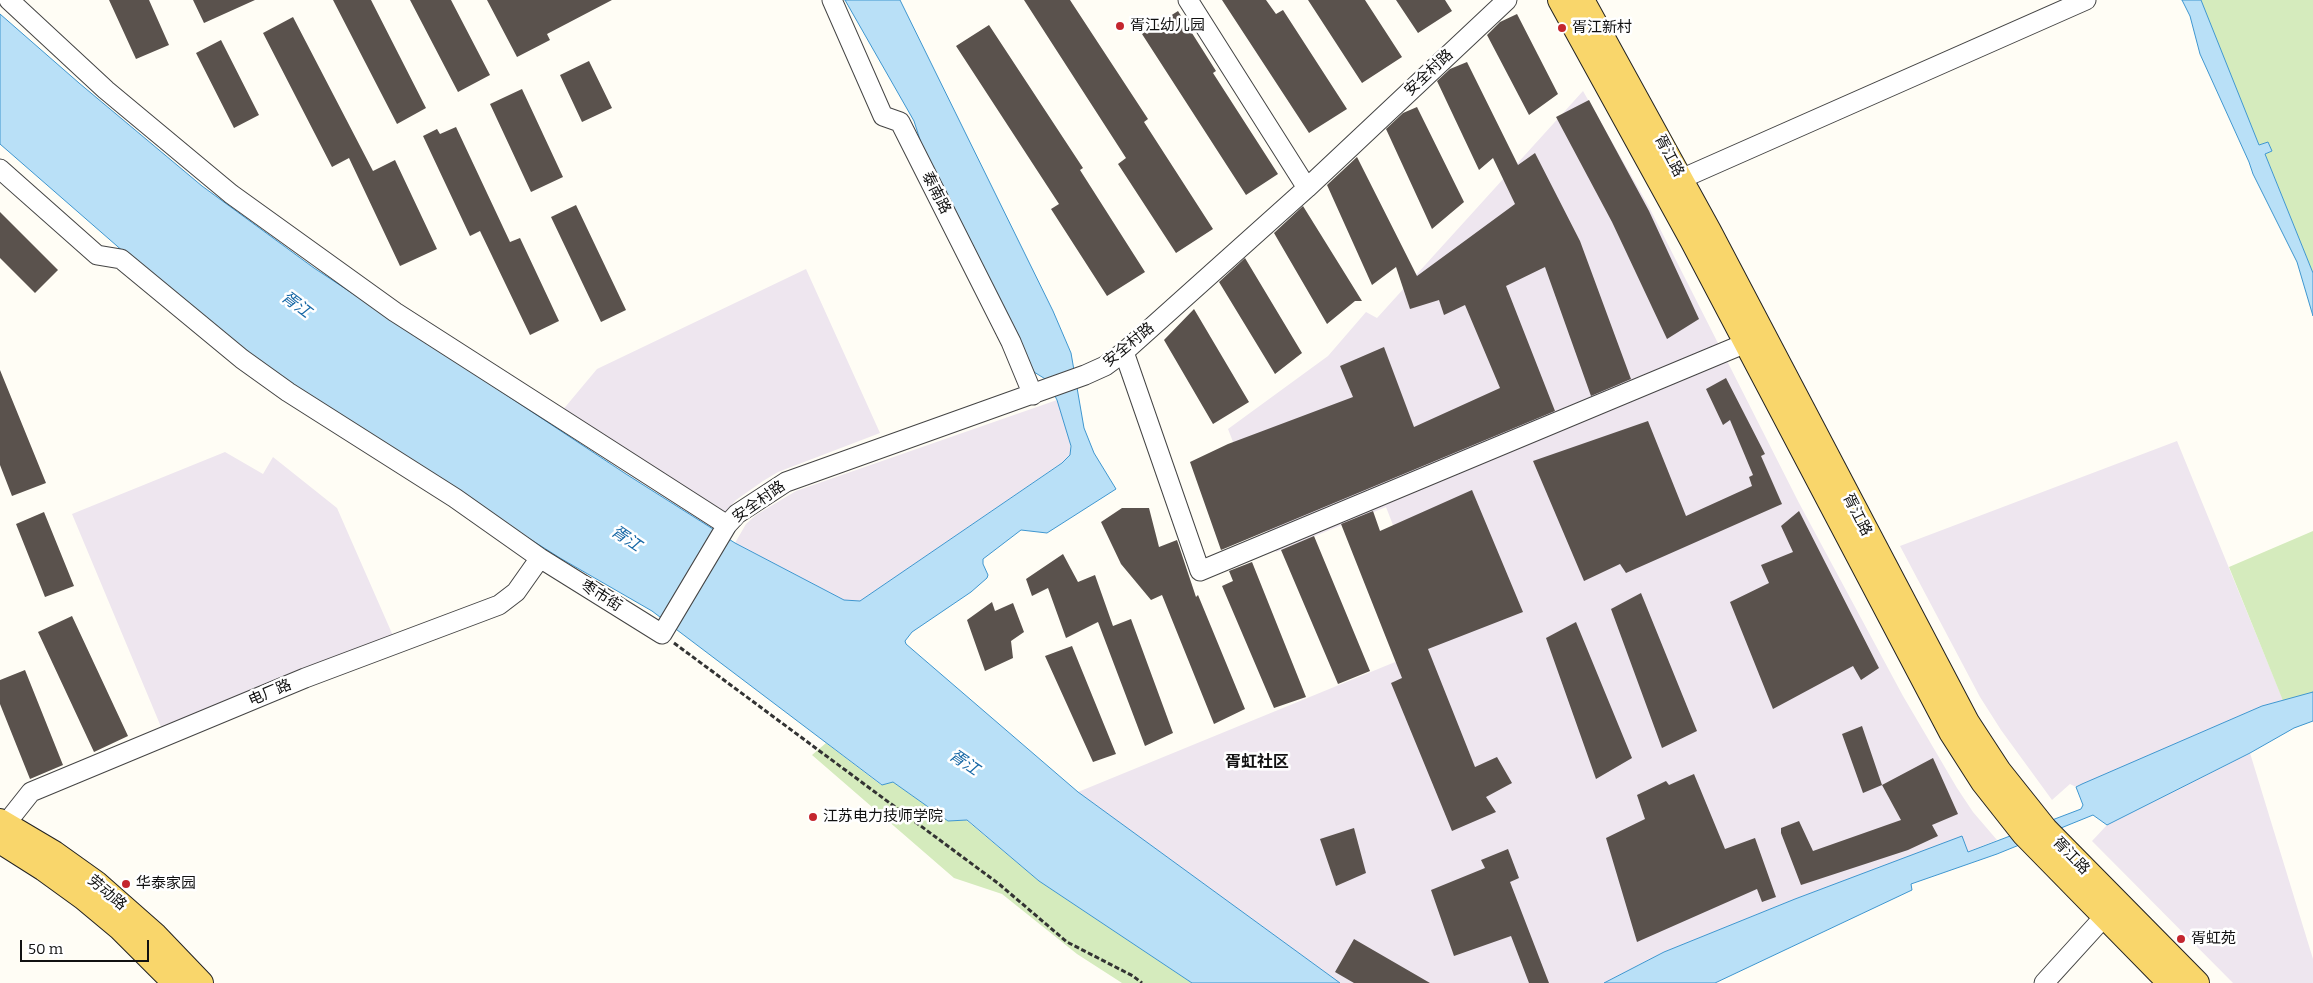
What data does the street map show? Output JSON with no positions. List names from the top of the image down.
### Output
{
  "streets": {
    "main road": ["胥江路", "劳动路"],
    "street": [
      "安全村路",
      "泰南路",
      "枣市街",
      "电厂路"
    ]
  },
  "crossings": [
    ["安全村路", "泰南路"],
    ["安全村路", "枣市街"],
    ["枣市街", "电厂路"],
    ["电厂路", "劳动路"]
  ],
  "districts": ["胥虹社区"],
  "water": ["胥江"],
  "places": [
    "胥江幼儿园",
    "胥江新村",
    "江苏电力技师学院",
    "华泰家园",
    "胥虹苑"
  ],
  "scale_bar": "50 m"
}
